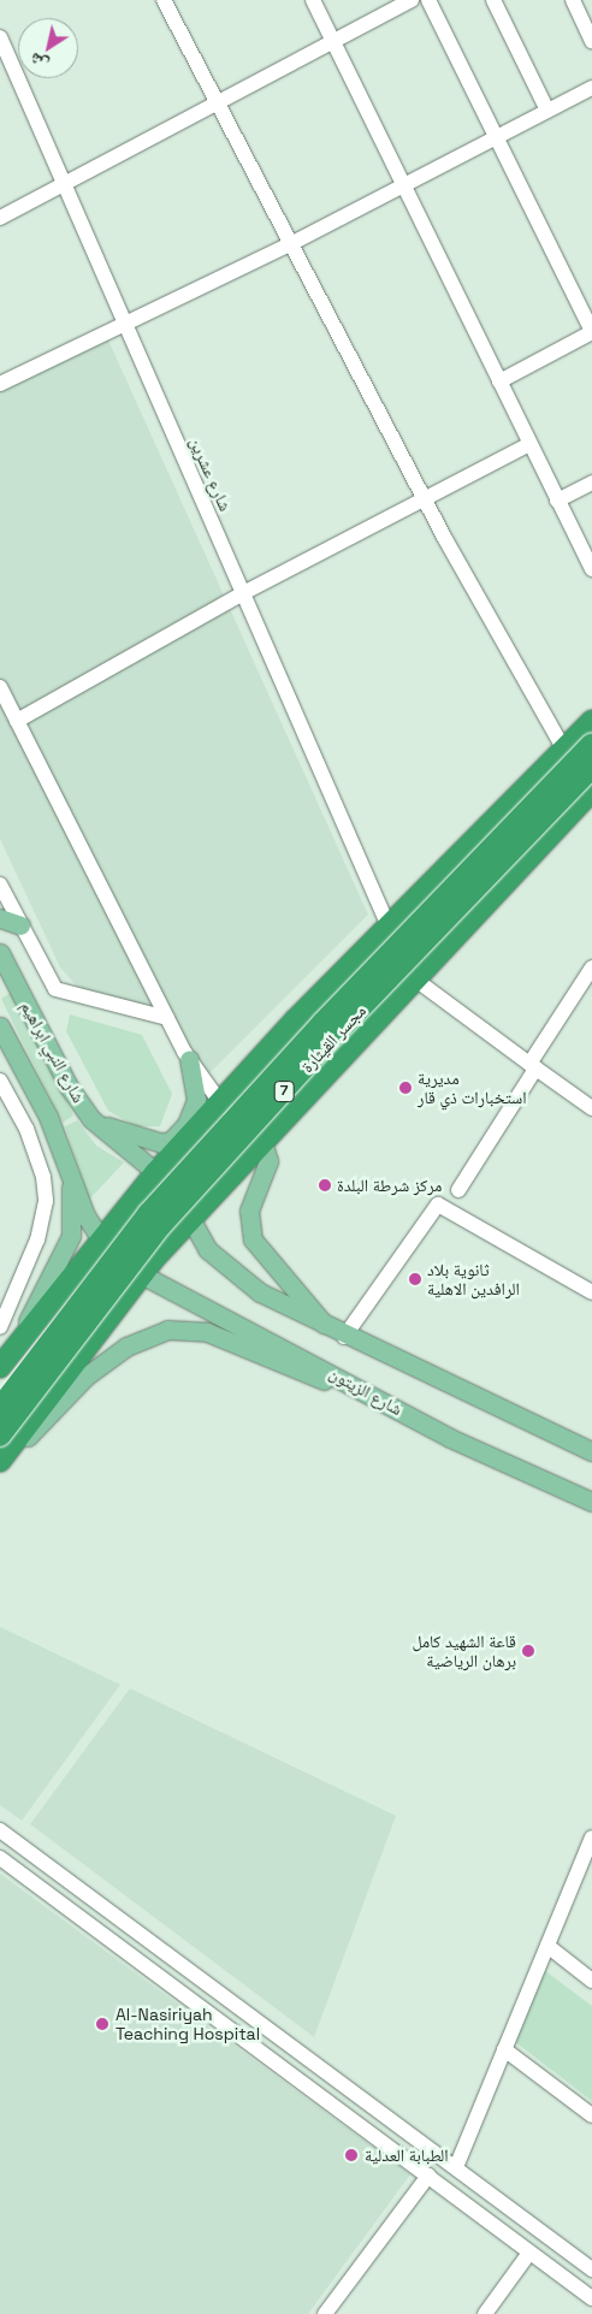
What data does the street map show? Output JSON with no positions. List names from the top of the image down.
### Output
{
  "streets": {
    "highway": ["مجسر القيثارة", "7"],
    "main road": ["شارع النبي ابراهيم", "شارع الزيتون"],
    "street": ["شارع عشرين"]
  },
  "crossings": [
    ["شارع النبي ابراهيم", "شارع الزيتون"]
  ],
  "places": [
    "مديرية استخبارات ذي قار",
    "مركز شرطة البلدة",
    "ثانوية بلاد الرافدين الاهلية",
    "قاعة الشهيد كامل برهان الرياضية",
    "Al-Nasiriyah Teaching Hospital",
    "الطبابة العدلية"
  ],
  "north": "bottom left"
}
